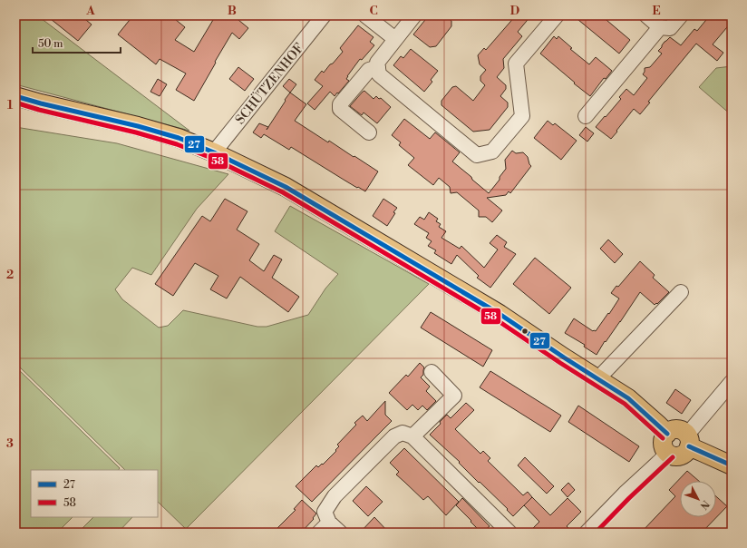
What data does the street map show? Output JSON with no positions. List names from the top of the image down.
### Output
{
  "streets": {
    "street": ["SCHÜTZENHOF"]
  },
  "lines": ["transit line 27", "transit line 58"],
  "legend": ["27", "58"],
  "scale_bar": "50 m",
  "north": "bottom right",
  "grid": {
    "columns": [
      "A",
      "B",
      "C",
      "D",
      "E"
    ],
    "rows": ["1", "2", "3"]
  }
}
